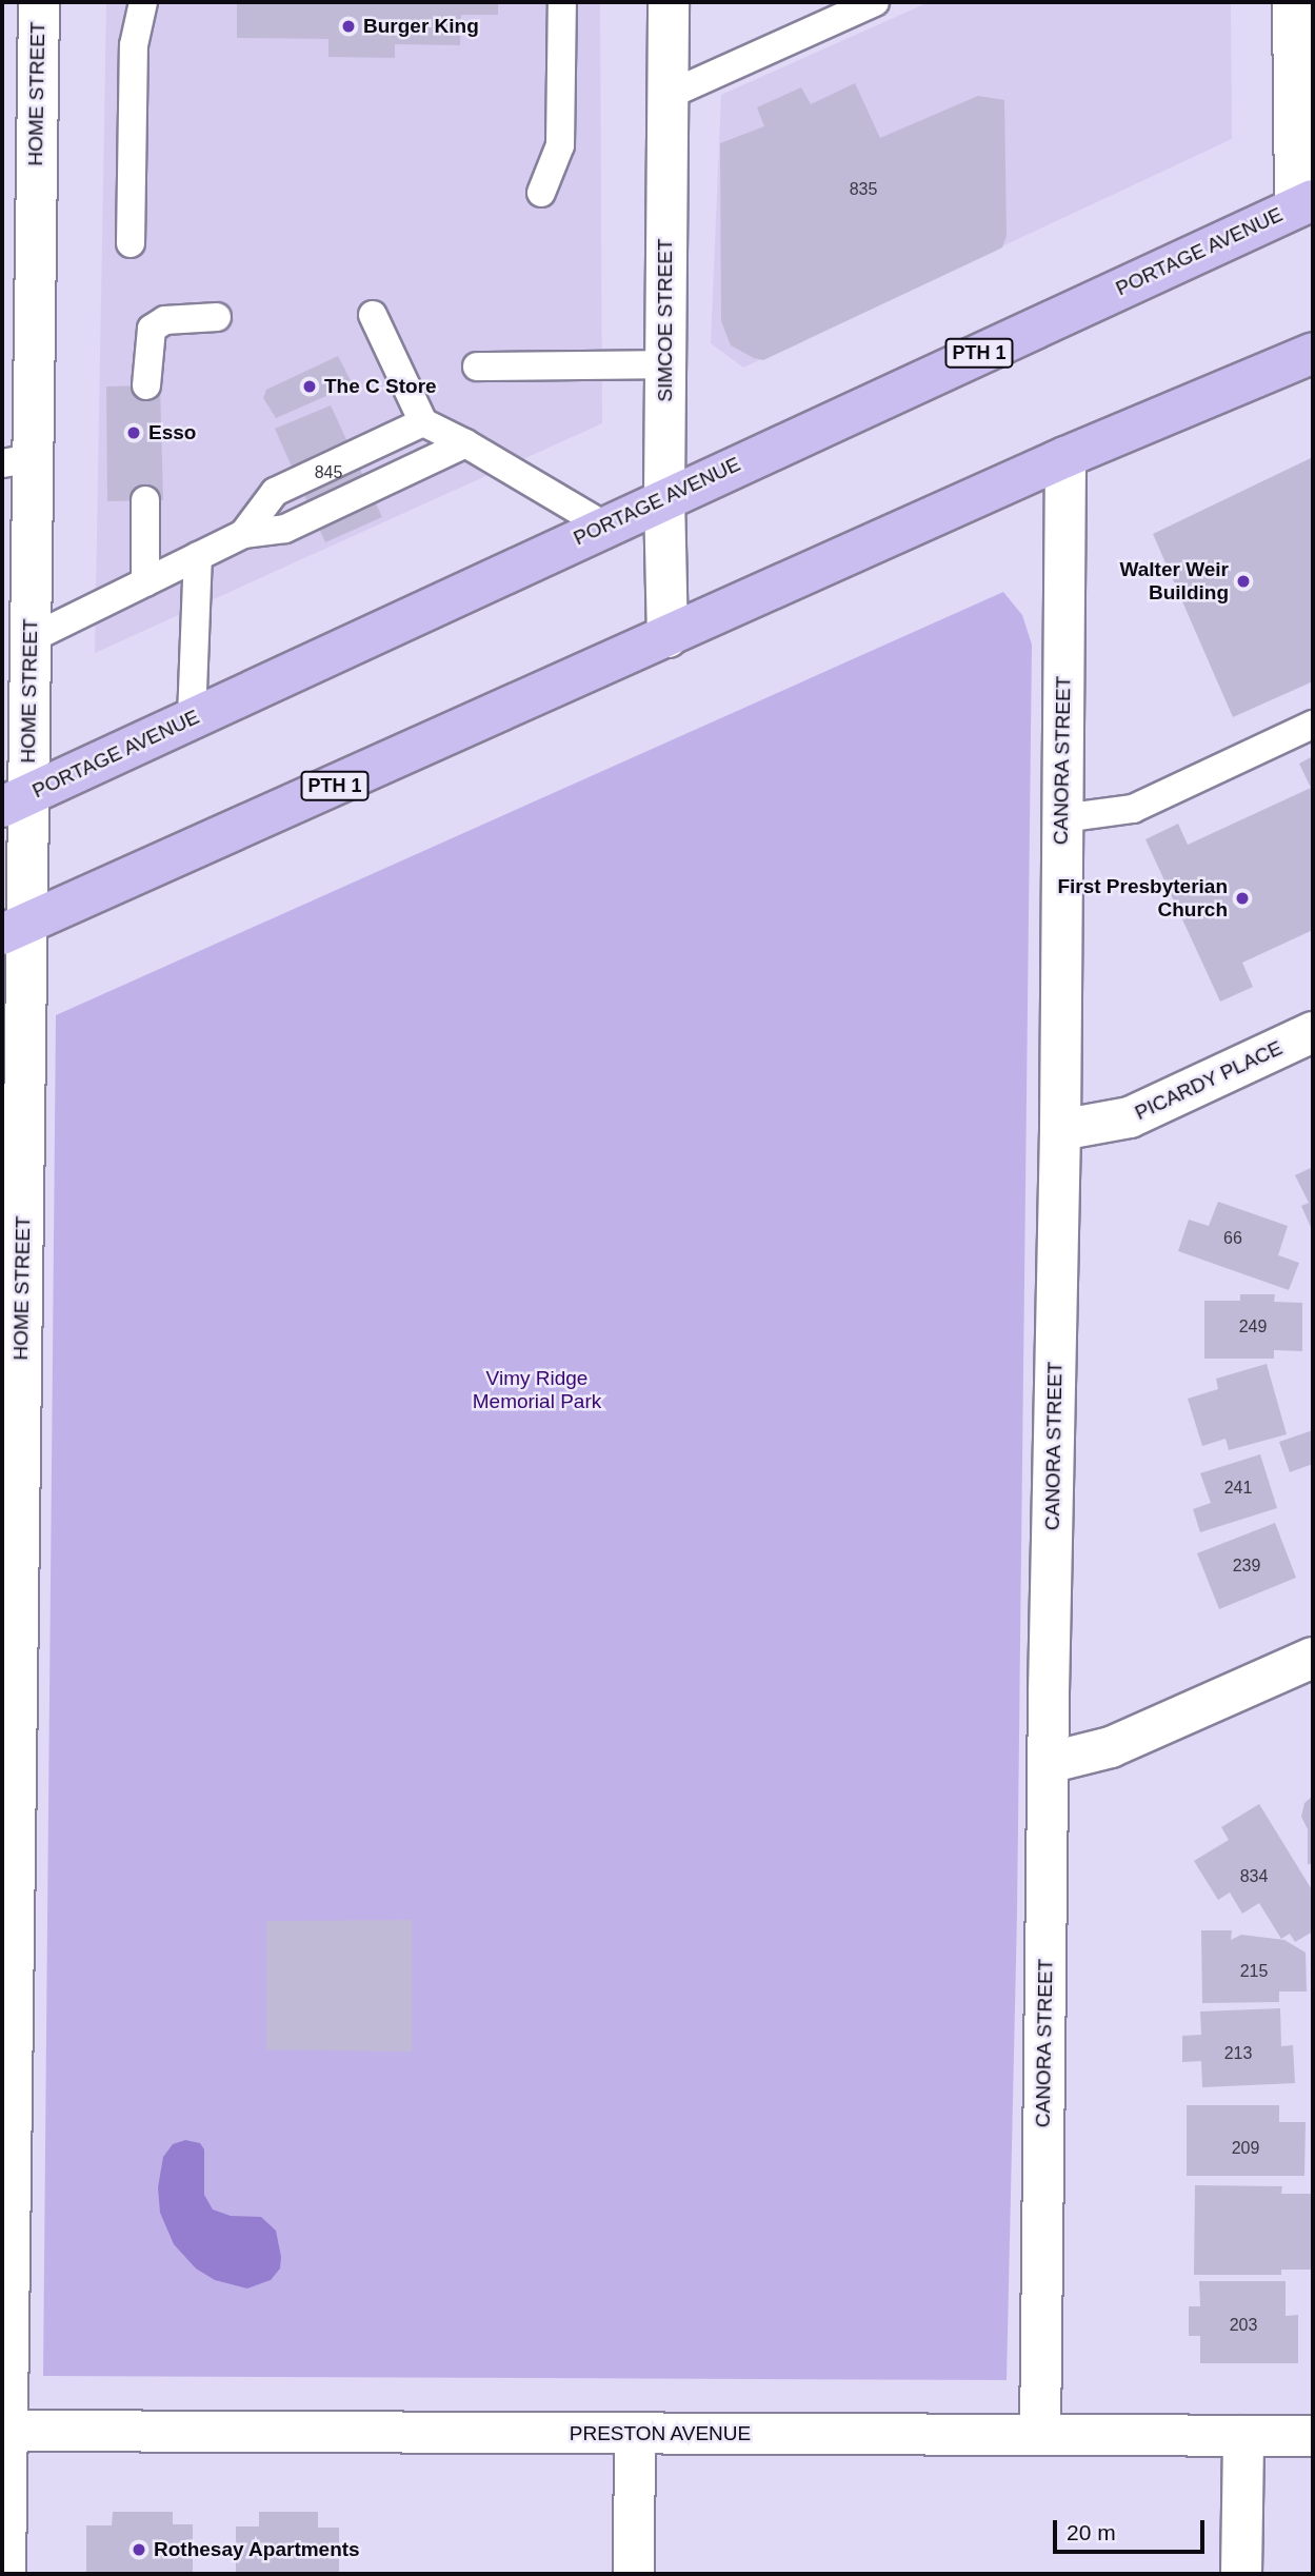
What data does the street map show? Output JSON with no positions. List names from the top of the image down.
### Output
{
  "streets": {
    "highway": ["PORTAGE AVENUE", "PTH 1"],
    "street": [
      "HOME STREET",
      "SIMCOE STREET",
      "CANORA STREET",
      "PICARDY PLACE",
      "PRESTON AVENUE"
    ]
  },
  "crossings": [
    ["HOME STREET", "PORTAGE AVENUE"],
    ["HOME STREET", "PTH 1"],
    ["HOME STREET", "PRESTON AVENUE"],
    ["PORTAGE AVENUE", "SIMCOE STREET"],
    ["SIMCOE STREET", "PTH 1"],
    ["PTH 1", "CANORA STREET"],
    ["CANORA STREET", "PICARDY PLACE"],
    ["CANORA STREET", "PRESTON AVENUE"]
  ],
  "parks": ["Vimy Ridge Memorial Park"],
  "places": [
    "Burger King",
    "The C Store",
    "Esso",
    "Walter Weir Building",
    "First Presbyterian Church",
    "Rothesay Apartments"
  ],
  "house_numbers": [
    "835",
    "845",
    "66",
    "249",
    "241",
    "239",
    "834",
    "215",
    "213",
    "209",
    "203"
  ],
  "scale_bar": "20 m"
}
